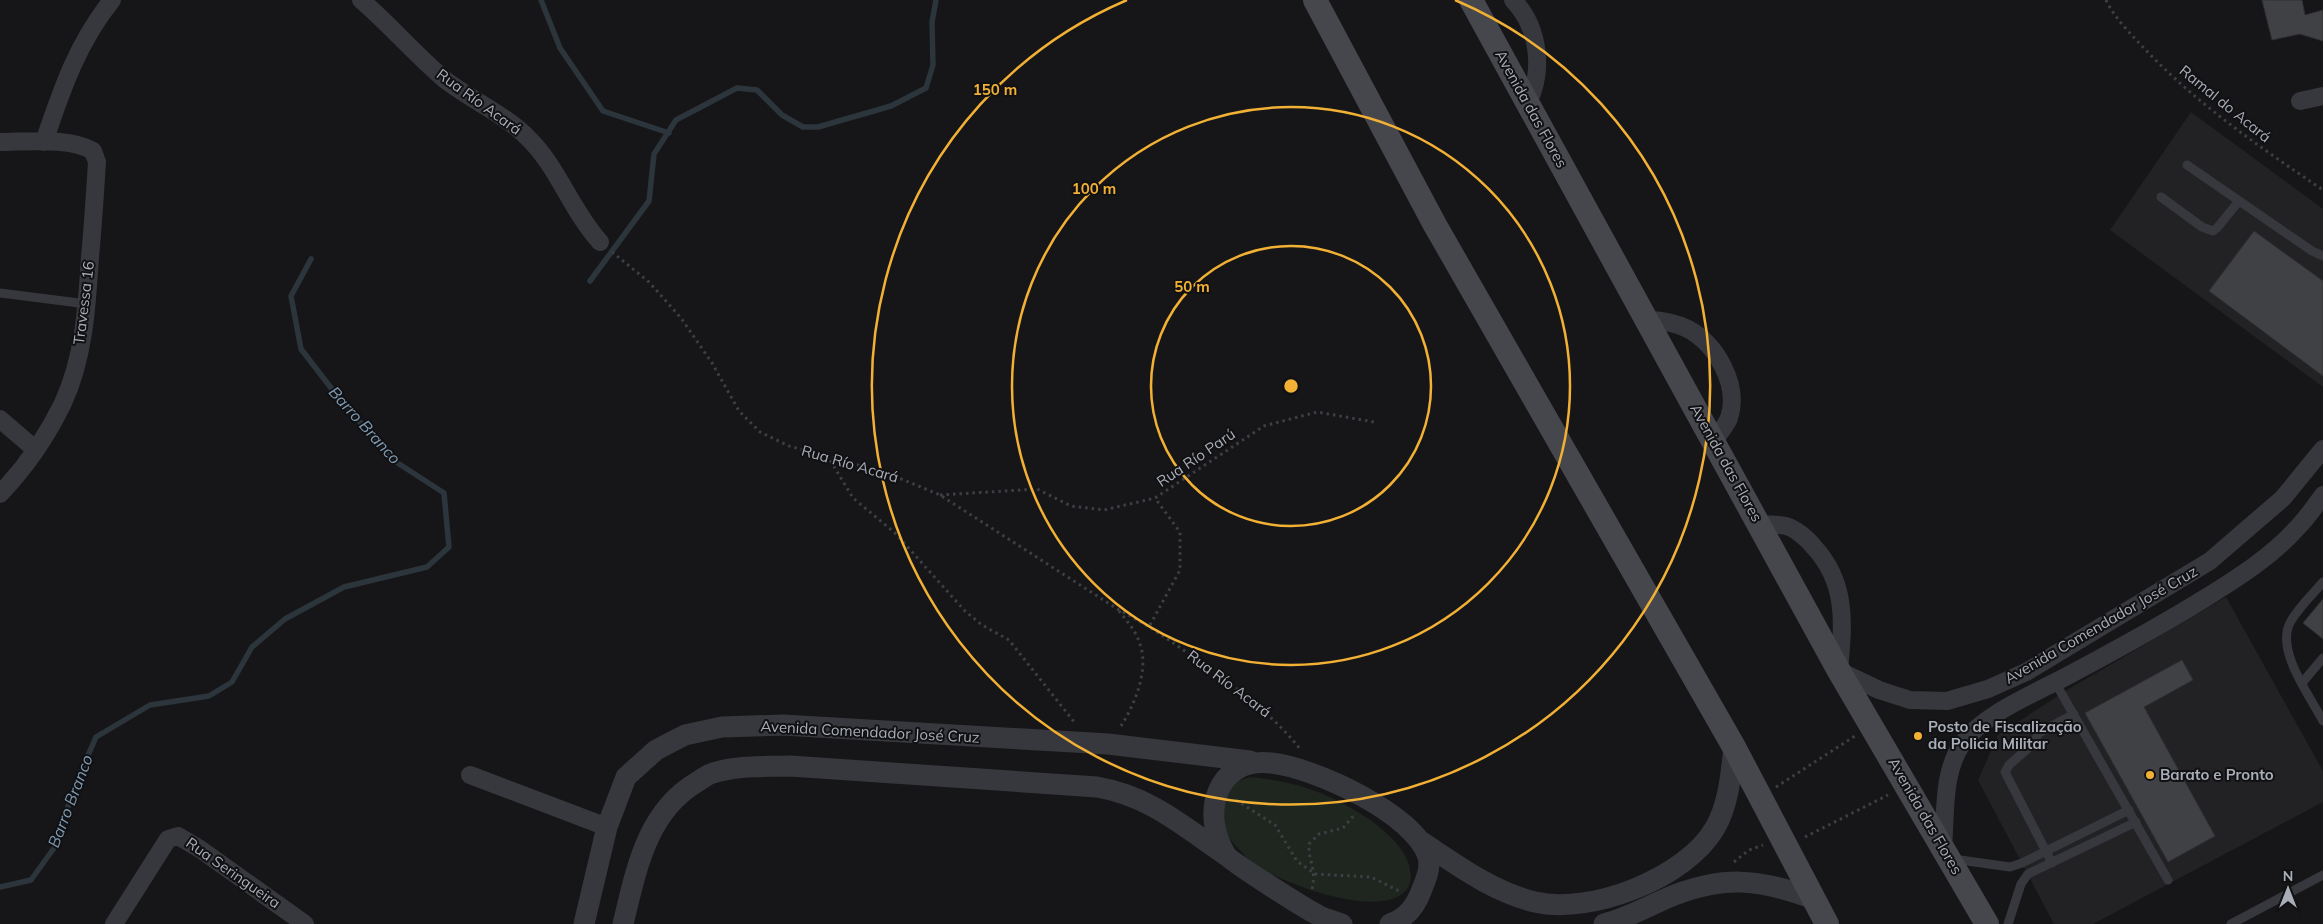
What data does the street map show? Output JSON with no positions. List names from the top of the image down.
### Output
{
  "streets": {
    "main road": ["Avenida das Flores"],
    "street": [
      "Rua Río Acará",
      "Travessa 16",
      "Avenida Comendador José Cruz",
      "Rua Seringueira"
    ],
    "path": ["Ramal do Acará", "Rua Río Parú"]
  },
  "crossings": [
    ["Rua Río Acará", "Rua Río Parú"],
    ["Rua Río Acará", "Avenida Comendador José Cruz"],
    ["Avenida das Flores", "Avenida Comendador José Cruz"]
  ],
  "water": ["Barro Branco"],
  "places": ["Posto de Fiscalização da Policia Militar", "Barato e Pronto"],
  "north": "top",
  "rings": ["150 m", "100 m", "50 m"]
}
